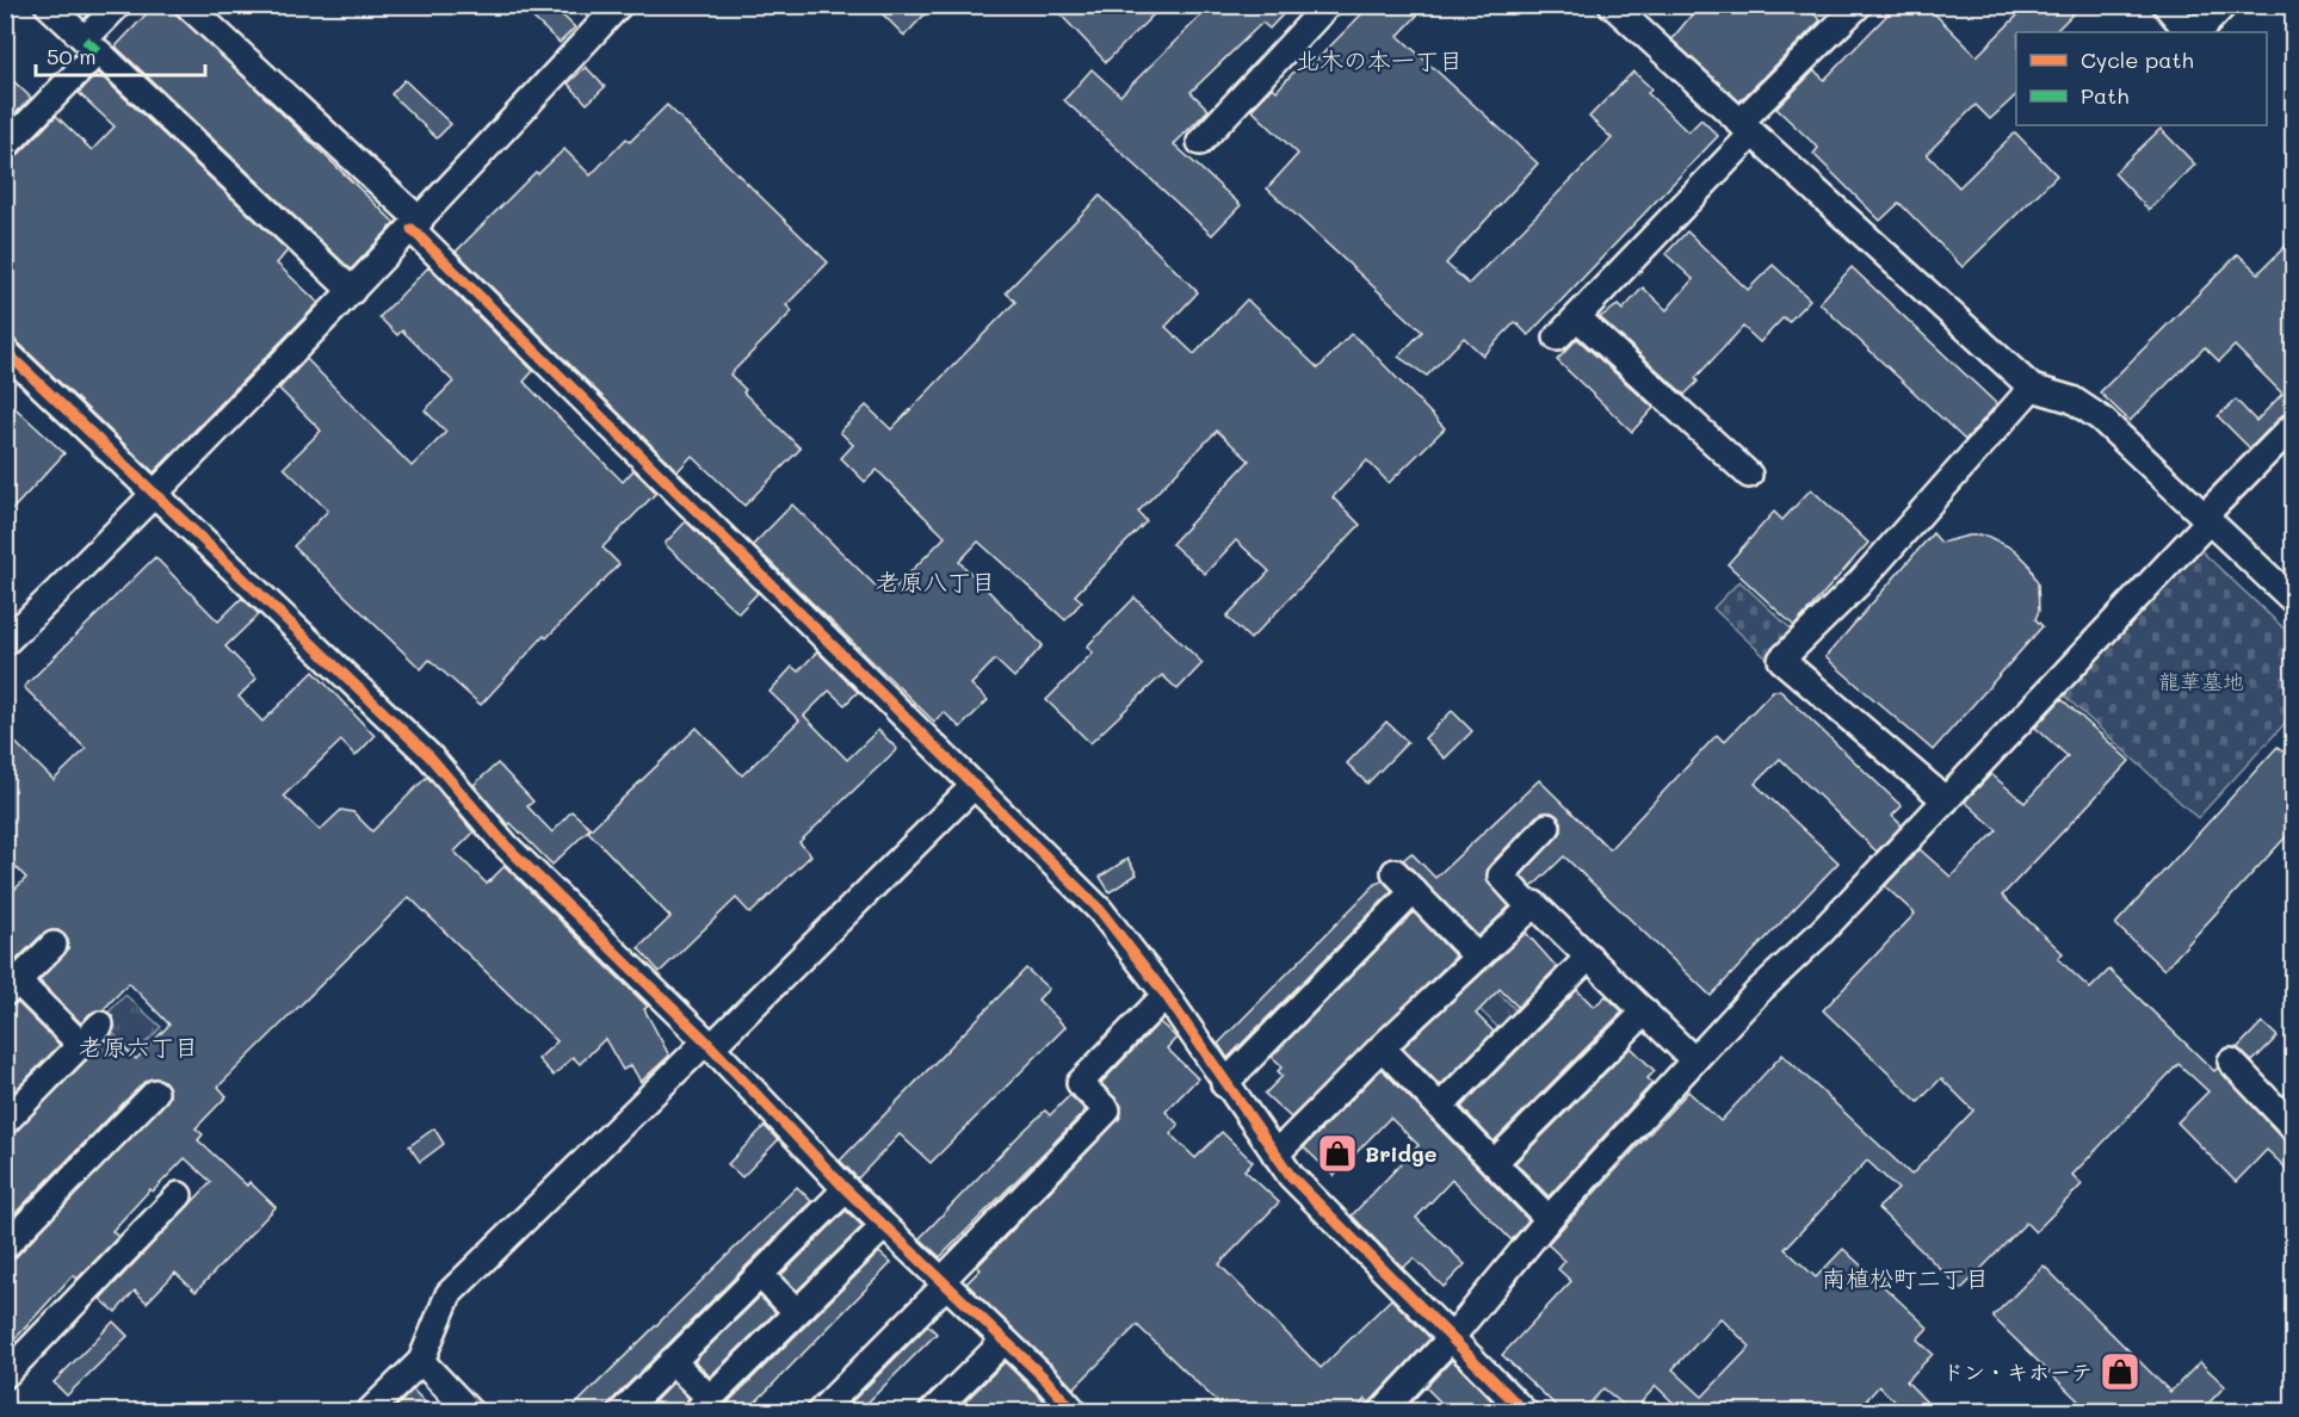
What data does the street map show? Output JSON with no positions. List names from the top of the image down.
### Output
{
  "districts": [
    "北木の本一丁目",
    "老原八丁目",
    "老原六丁目",
    "南植松町二丁目"
  ],
  "parks": ["龍華墓地"],
  "places": {
    "shop": ["Bridge", "ドン・キホーテ"]
  },
  "legend": ["Cycle path", "Path"],
  "scale_bar": "50 m"
}
